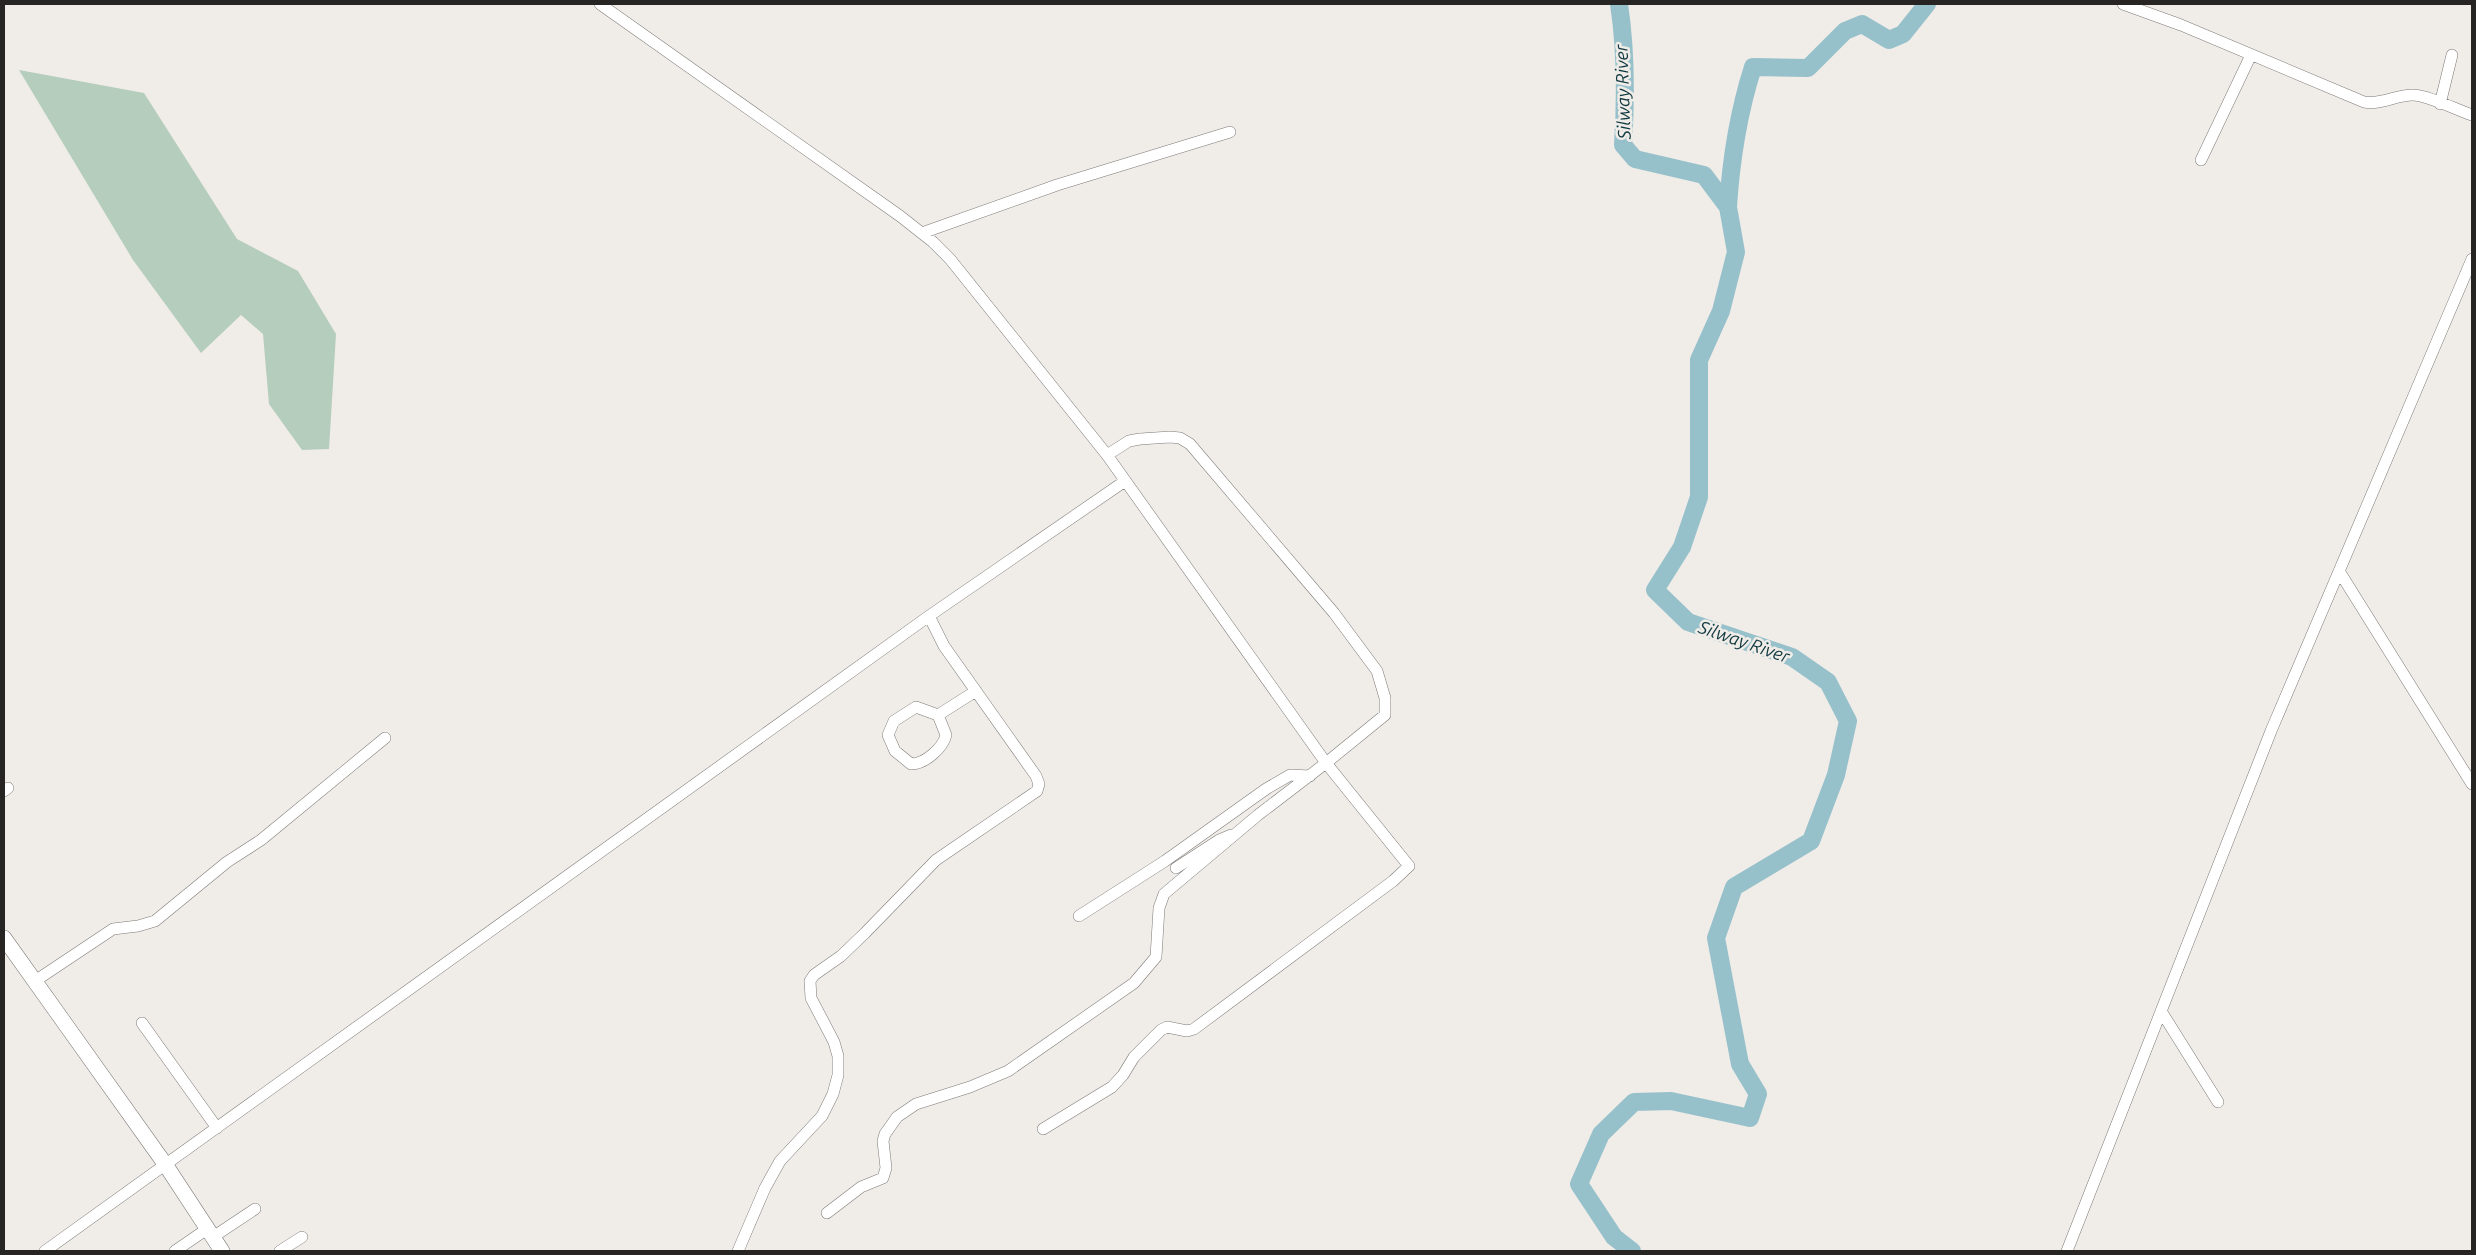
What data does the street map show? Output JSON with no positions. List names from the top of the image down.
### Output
{
  "water": ["Silway River"]
}
